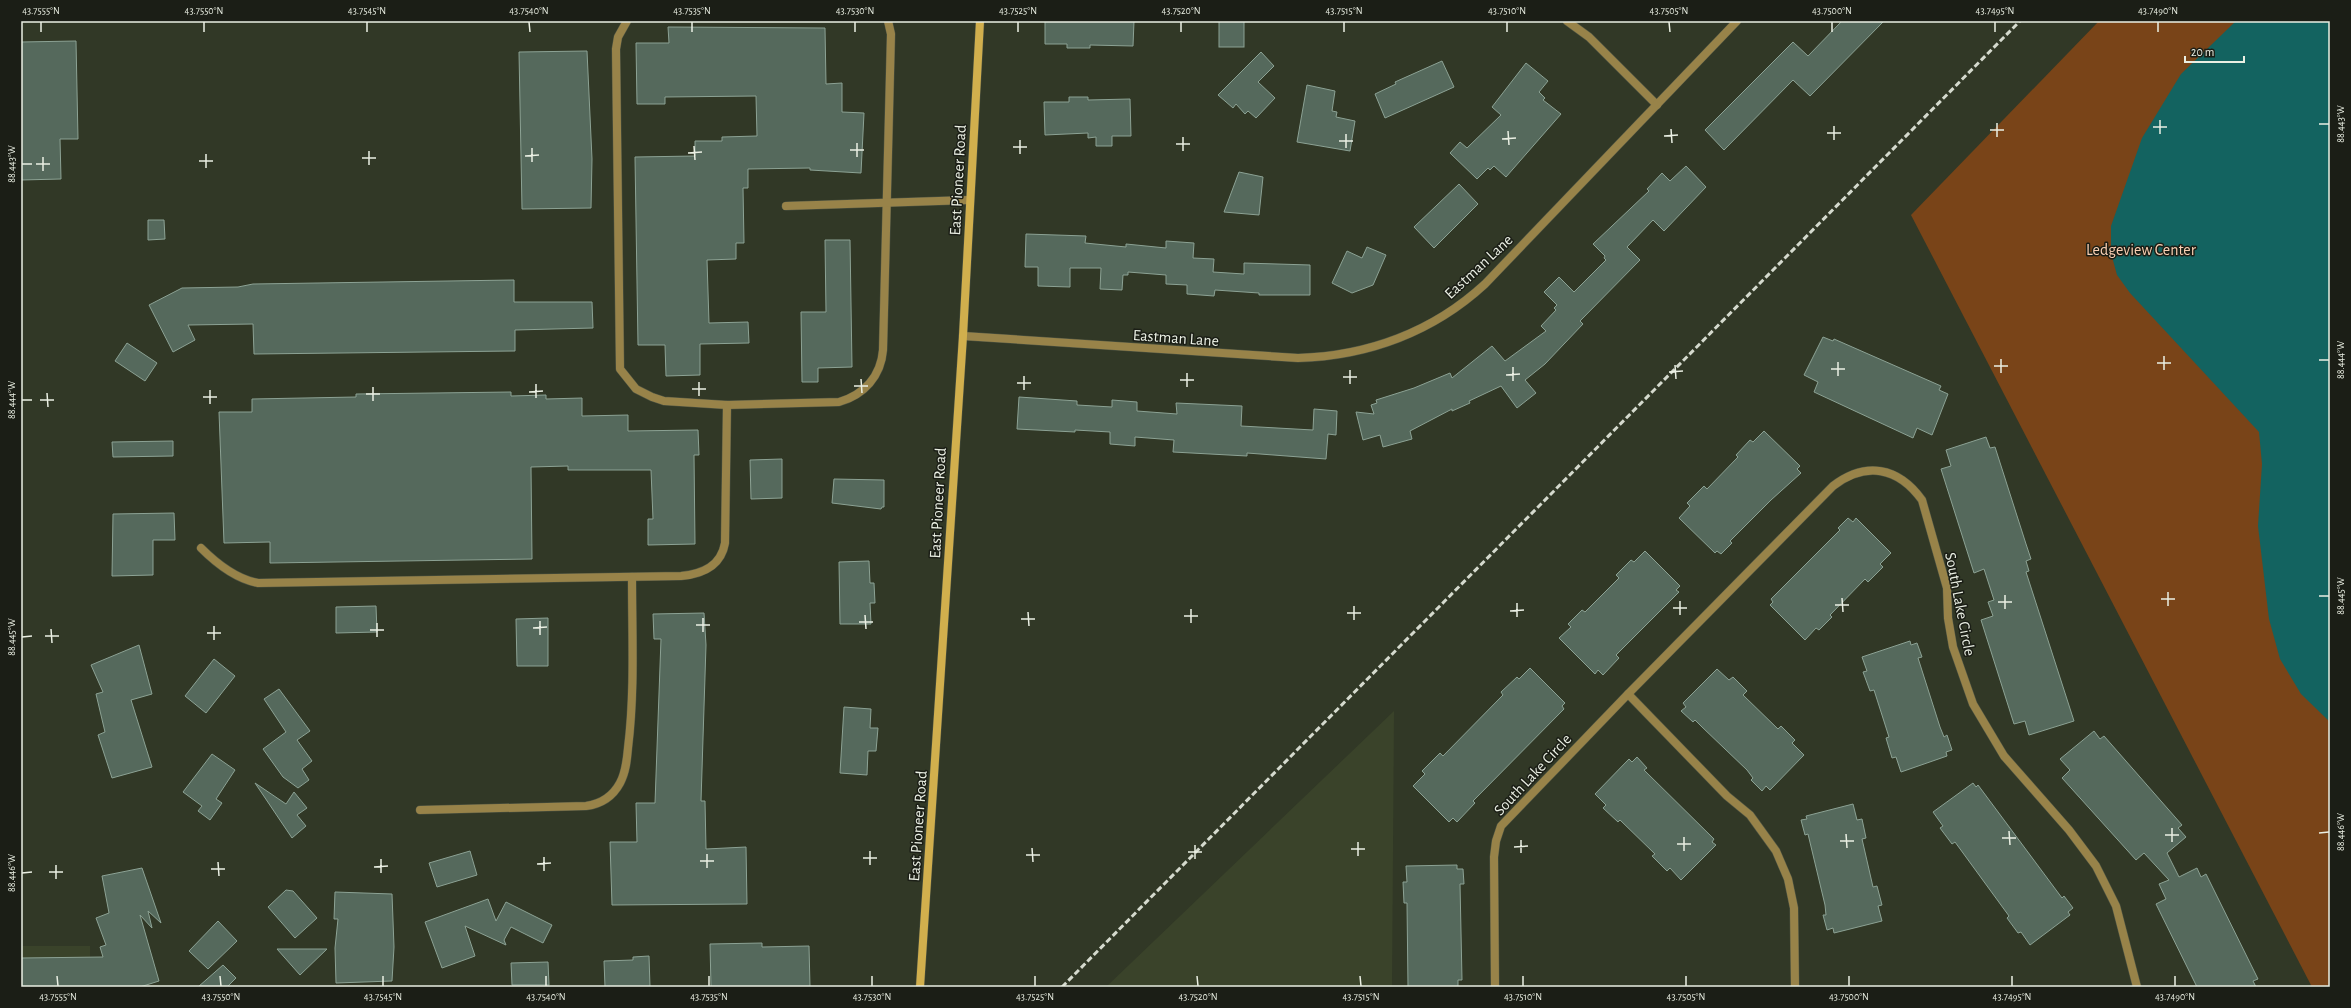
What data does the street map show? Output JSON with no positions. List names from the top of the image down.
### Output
{
  "streets": {
    "main road": ["East Pioneer Road"],
    "street": ["Eastman Lane", "South Lake Circle"]
  },
  "crossings": [
    ["East Pioneer Road", "Eastman Lane"]
  ],
  "parks": ["Ledgeview Center"],
  "scale_bar": "20 m",
  "coordinates": [
    "43.7555°N",
    "43.7550°N",
    "43.7545°N",
    "43.7540°N",
    "43.7535°N",
    "43.7530°N",
    "43.7525°N",
    "43.7520°N",
    "43.7515°N",
    "43.7510°N",
    "43.7505°N",
    "43.7500°N",
    "43.7495°N",
    "43.7490°N",
    "88.443°W",
    "88.444°W",
    "88.445°W",
    "88.446°W"
  ]
}
